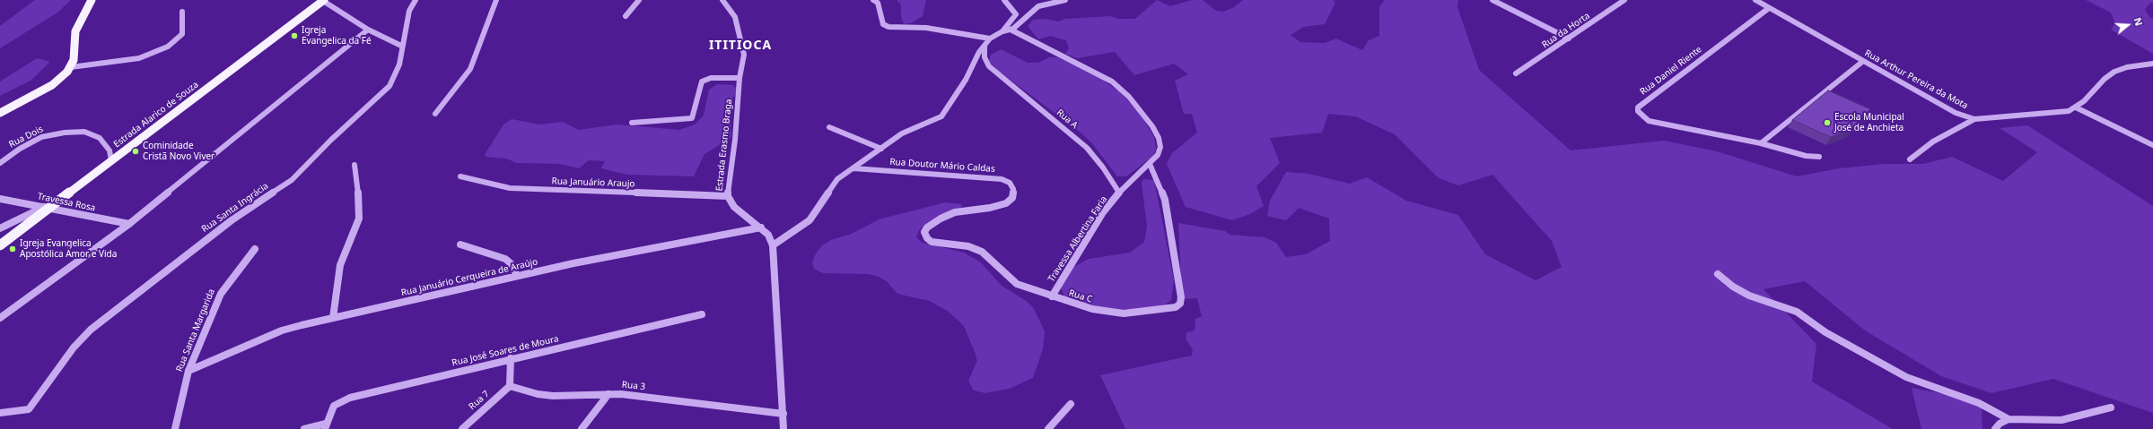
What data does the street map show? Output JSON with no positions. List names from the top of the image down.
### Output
{
  "streets": {
    "main road": ["Estrada Alarico de Souza"],
    "street": [
      "Rua da Horta",
      "Rua Daniel Riente",
      "Rua Arthur Pereira da Mota",
      "Rua A",
      "Rua Dois",
      "Estrada Erasmo Braga",
      "Rua Doutor Mário Caldas",
      "Rua Januário Araujo",
      "Travessa Rosa",
      "Rua Santa Ingrácia",
      "Travessa Albertina Faria",
      "Rua Januário Cerqueira de Araújo",
      "Rua C",
      "Rua Santa Margarida",
      "Rua José Soares de Moura",
      "Rua 3",
      "Rua 7"
    ]
  },
  "crossings": [
    ["Rua Daniel Riente", "Rua Arthur Pereira da Mota"],
    ["Estrada Alarico de Souza", "Rua Dois"],
    ["Estrada Alarico de Souza", "Travessa Rosa"],
    ["Rua A", "Travessa Albertina Faria"],
    ["Estrada Erasmo Braga", "Rua Januário Araujo"],
    ["Estrada Erasmo Braga", "Rua Januário Cerqueira de Araújo"],
    ["Estrada Erasmo Braga", "Rua 3"],
    ["Rua Doutor Mário Caldas", "Rua C"],
    ["Travessa Albertina Faria", "Rua C"],
    ["Rua Januário Cerqueira de Araújo", "Rua Santa Margarida"],
    ["Rua 3", "Rua 7"]
  ],
  "districts": ["ITITIOCA"],
  "places": [
    "Igreja Evangelica da Fé",
    "Escola Municipal José de Anchieta",
    "Cominidade Cristã Novo Viver",
    "Igreja Evangelica Apostólica Amor e Vida"
  ],
  "north": "right"
}
